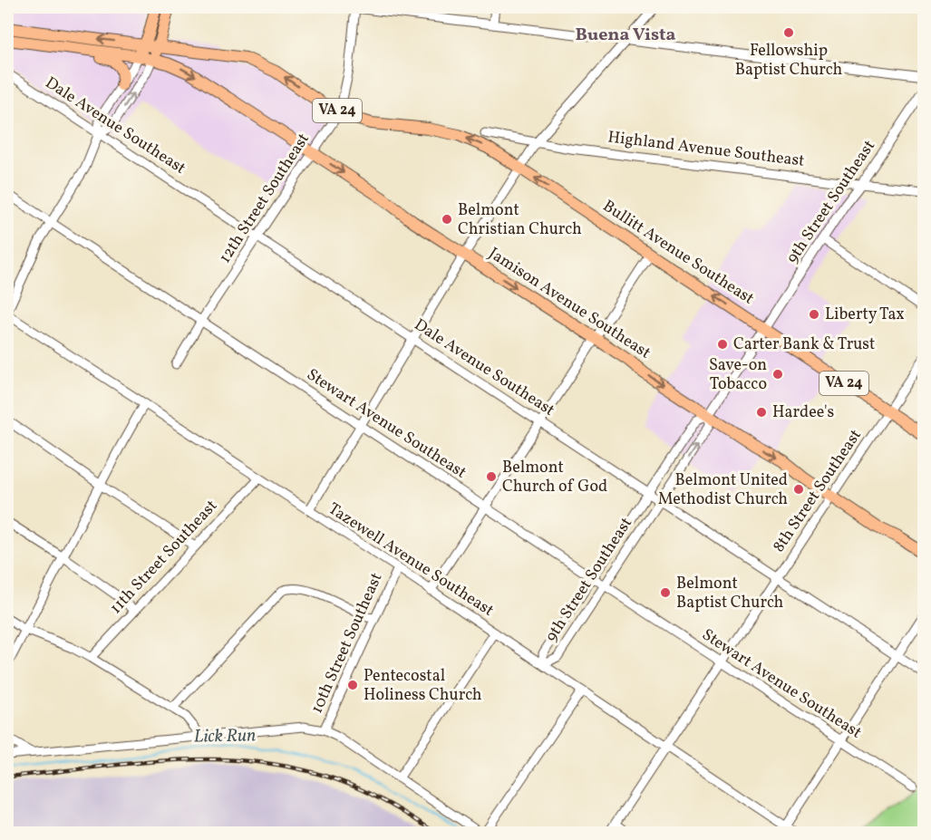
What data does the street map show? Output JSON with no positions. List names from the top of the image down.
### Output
{
  "streets": {
    "main road": ["VA 24", "Bullitt Avenue Southeast", "Jamison Avenue Southeast"],
    "street": [
      "Dale Avenue Southeast",
      "Highland Avenue Southeast",
      "12th Street Southeast",
      "9th Street Southeast",
      "Stewart Avenue Southeast",
      "8th Street Southeast",
      "11th Street Southeast",
      "Tazewell Avenue Southeast",
      "10th Street Southeast"
    ]
  },
  "crossings": [
    ["VA 24", "Bullitt Avenue Southeast"],
    ["Dale Avenue Southeast", "12th Street Southeast"],
    ["Dale Avenue Southeast", "9th Street Southeast"],
    ["Dale Avenue Southeast", "8th Street Southeast"],
    ["Highland Avenue Southeast", "9th Street Southeast"],
    ["12th Street Southeast", "Bullitt Avenue Southeast"],
    ["12th Street Southeast", "Jamison Avenue Southeast"],
    ["12th Street Southeast", "Stewart Avenue Southeast"],
    ["9th Street Southeast", "Bullitt Avenue Southeast"],
    ["9th Street Southeast", "Jamison Avenue Southeast"],
    ["9th Street Southeast", "Stewart Avenue Southeast"],
    ["9th Street Southeast", "Tazewell Avenue Southeast"],
    ["Bullitt Avenue Southeast", "8th Street Southeast"],
    ["Jamison Avenue Southeast", "8th Street Southeast"],
    ["Stewart Avenue Southeast", "8th Street Southeast"],
    ["8th Street Southeast", "Tazewell Avenue Southeast"],
    ["11th Street Southeast", "Tazewell Avenue Southeast"],
    ["Tazewell Avenue Southeast", "10th Street Southeast"]
  ],
  "one_way": ["Bullitt Avenue Southeast", "Jamison Avenue Southeast"],
  "districts": ["Buena Vista"],
  "water": ["Lick Run"],
  "places": [
    "Fellowship Baptist Church",
    "Belmont Christian Church",
    "Liberty Tax",
    "Carter Bank & Trust",
    "Save-on Tobacco",
    "Hardee's",
    "Belmont Church of God",
    "Belmont United Methodist Church",
    "Belmont Baptist Church",
    "Pentecostal Holiness Church"
  ]
}
